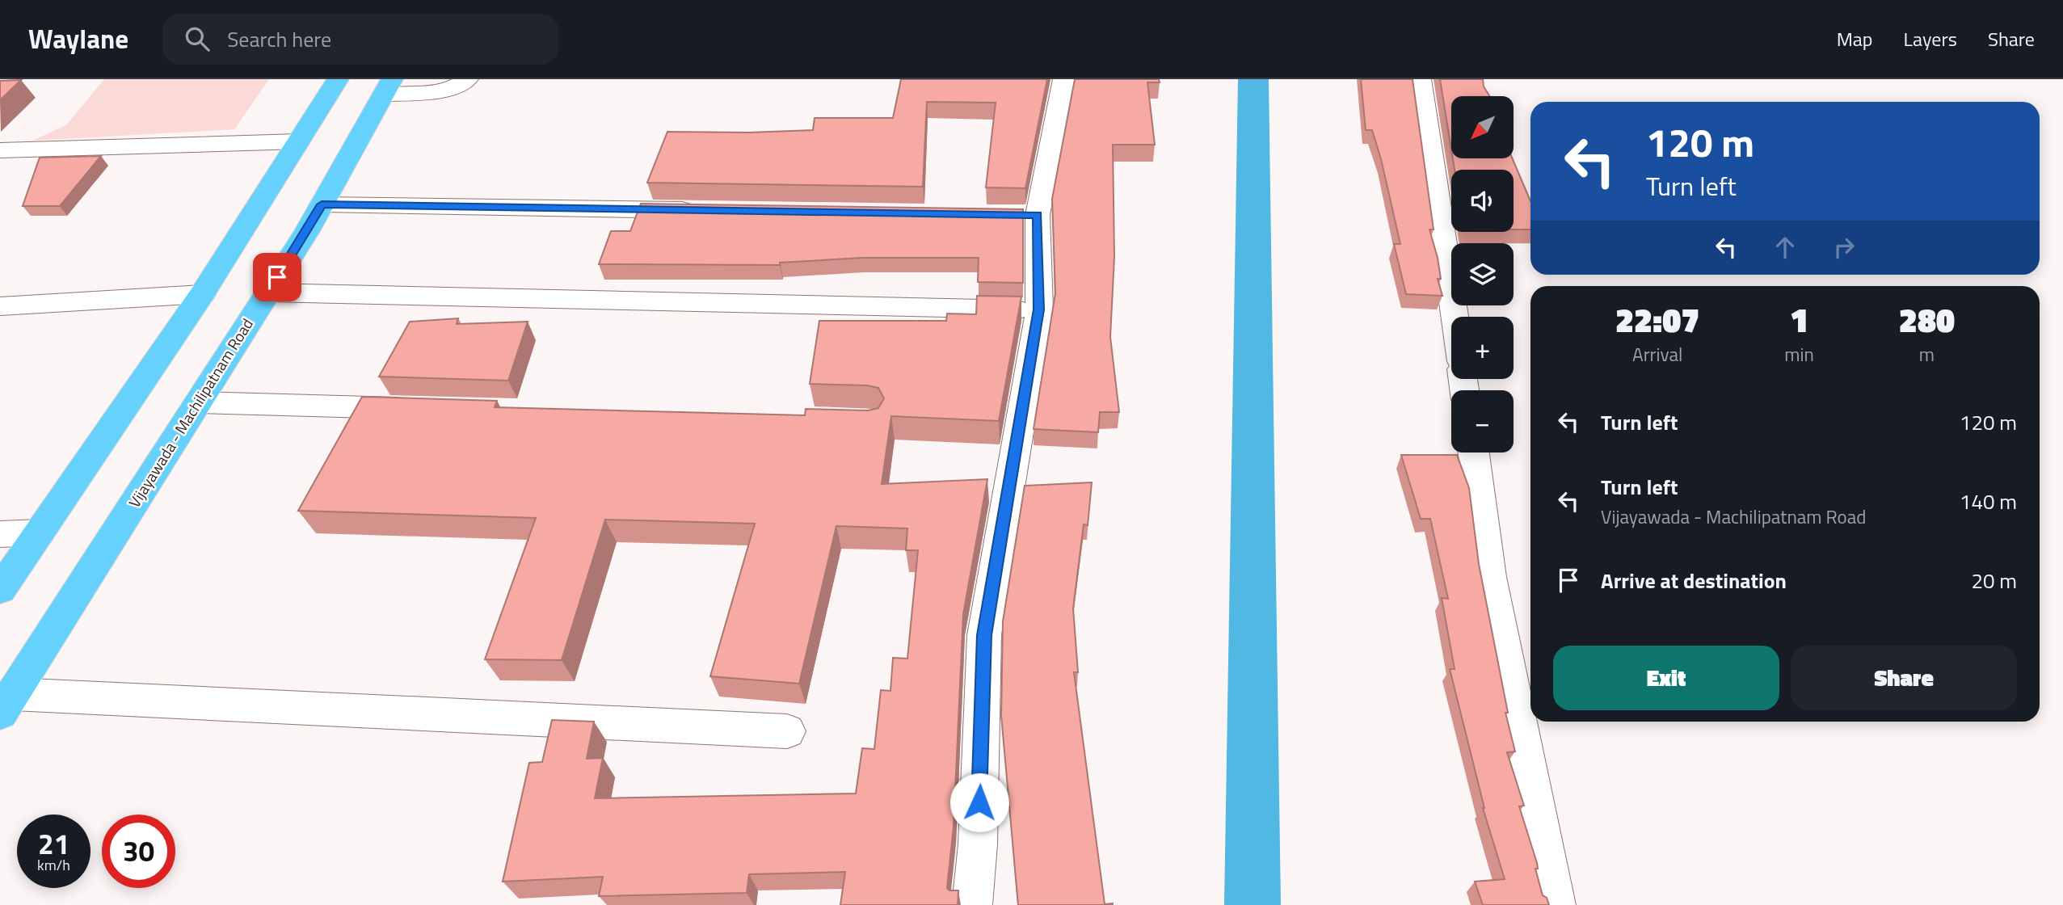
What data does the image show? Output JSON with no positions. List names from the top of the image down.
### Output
{
  "streets": {
    "highway": ["Vijayawada - Machilipatnam Road"]
  },
  "north": "bottom left",
  "page": {
    "header": "Waylane",
    "search": "Search here",
    "nav": ["Map", "Layers", "Share"],
    "map_buttons": ["+", "−"],
    "turn": ["120 m", "Turn left"],
    "eta": [
      "22:07",
      "Arrival",
      "1",
      "min",
      "280",
      "m"
    ],
    "list": [
      {
        "name": "Turn left",
        "value": "120 m"
      },
      {
        "name": "Turn left",
        "note": "Vijayawada - Machilipatnam Road",
        "value": "140 m"
      },
      {
        "name": "Arrive at destination",
        "value": "20 m"
      }
    ],
    "buttons": ["Exit", "Share"],
    "speed": "21 km/h",
    "limit": "30"
  }
}
